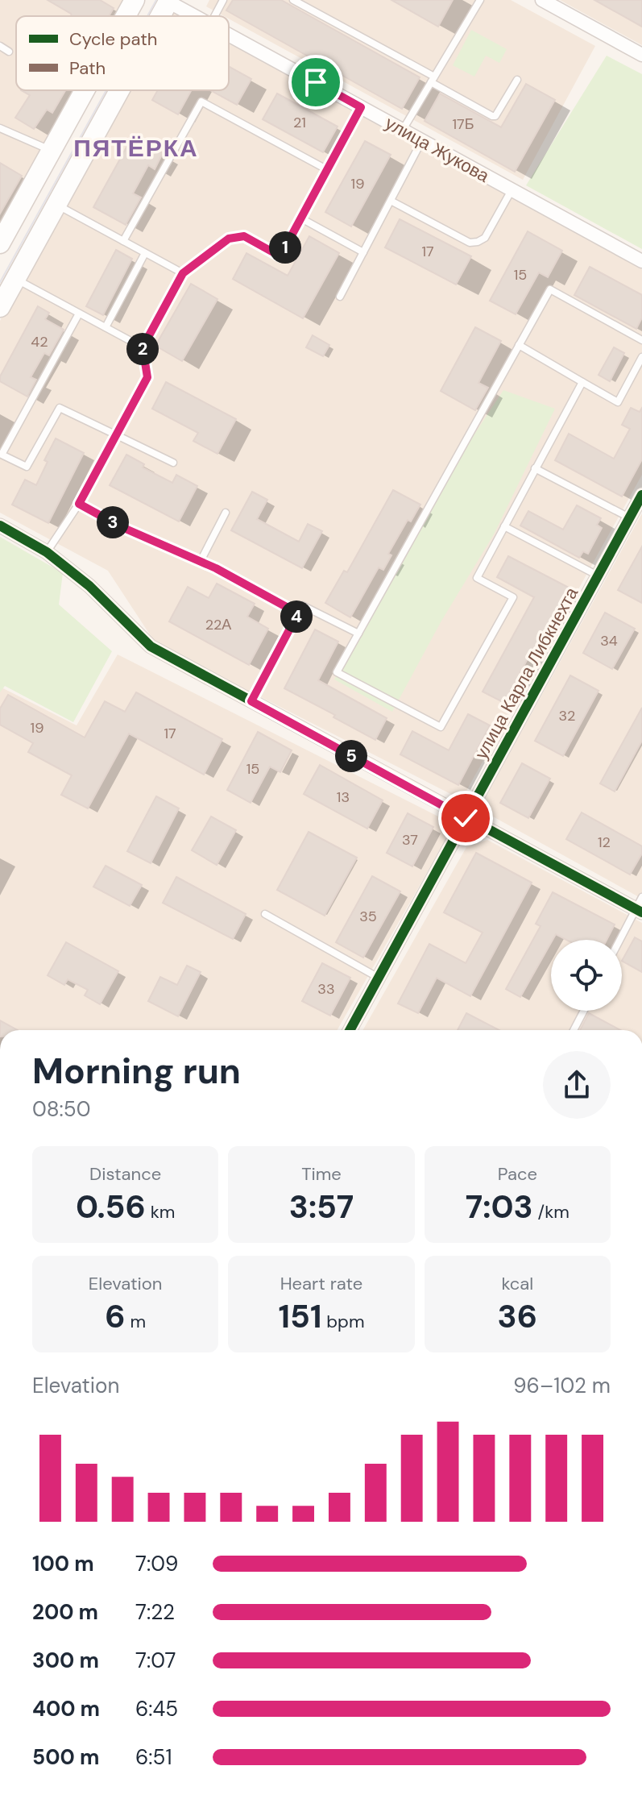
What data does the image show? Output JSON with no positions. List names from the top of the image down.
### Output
{
  "streets": {
    "street": ["улица Жукова", "улица Карла Либкнехта"]
  },
  "districts": ["ПЯТЁРКА"],
  "house_numbers": [
    "21",
    "17Б",
    "19",
    "17",
    "15",
    "42",
    "22А",
    "34",
    "32",
    "19",
    "17",
    "15",
    "13",
    "37",
    "12",
    "35",
    "33"
  ],
  "legend": ["Cycle path", "Path"],
  "page": {
    "pins": [
      "1",
      "2",
      "3",
      "4",
      "5"
    ],
    "heading": ["Morning run", "08:50"],
    "stats": [
      ["Distance", "0.56 km"],
      ["Time", "3:57"],
      ["Pace", "7:03 /km"],
      ["Elevation", "6 m"],
      ["Heart rate", "151 bpm"],
      ["kcal", "36"]
    ],
    "chart": ["Elevation", "96–102 m"],
    "list": [
      {
        "name": "100 m",
        "note": "7:09"
      },
      {
        "name": "200 m",
        "note": "7:22"
      },
      {
        "name": "300 m",
        "note": "7:07"
      },
      {
        "name": "400 m",
        "note": "6:45"
      },
      {
        "name": "500 m",
        "note": "6:51"
      }
    ]
  }
}
